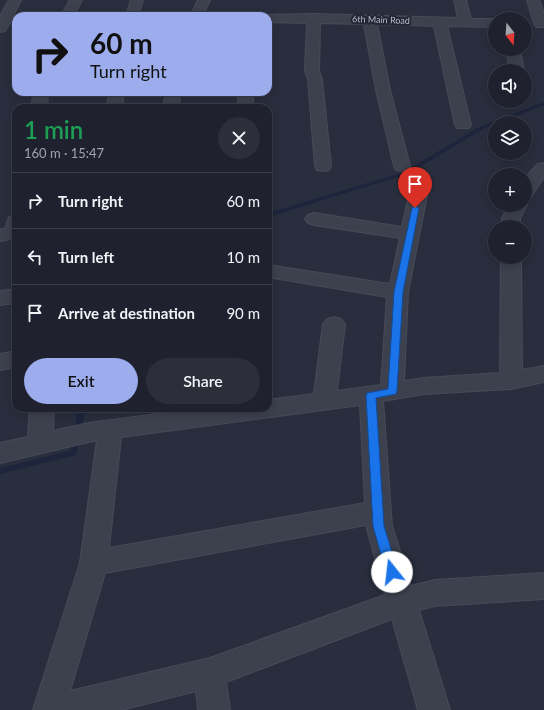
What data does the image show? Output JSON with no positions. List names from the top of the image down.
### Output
{
  "streets": {
    "street": ["6th Main Road"]
  },
  "north": "bottom",
  "page": {
    "map_buttons": ["+", "−"],
    "turn": ["60 m", "Turn right"],
    "heading": ["1 min", "160 m · 15:47"],
    "list": [
      {
        "name": "Turn right",
        "value": "60 m"
      },
      {
        "name": "Turn left",
        "value": "10 m"
      },
      {
        "name": "Arrive at destination",
        "value": "90 m"
      }
    ],
    "buttons": ["Exit", "Share"]
  }
}
